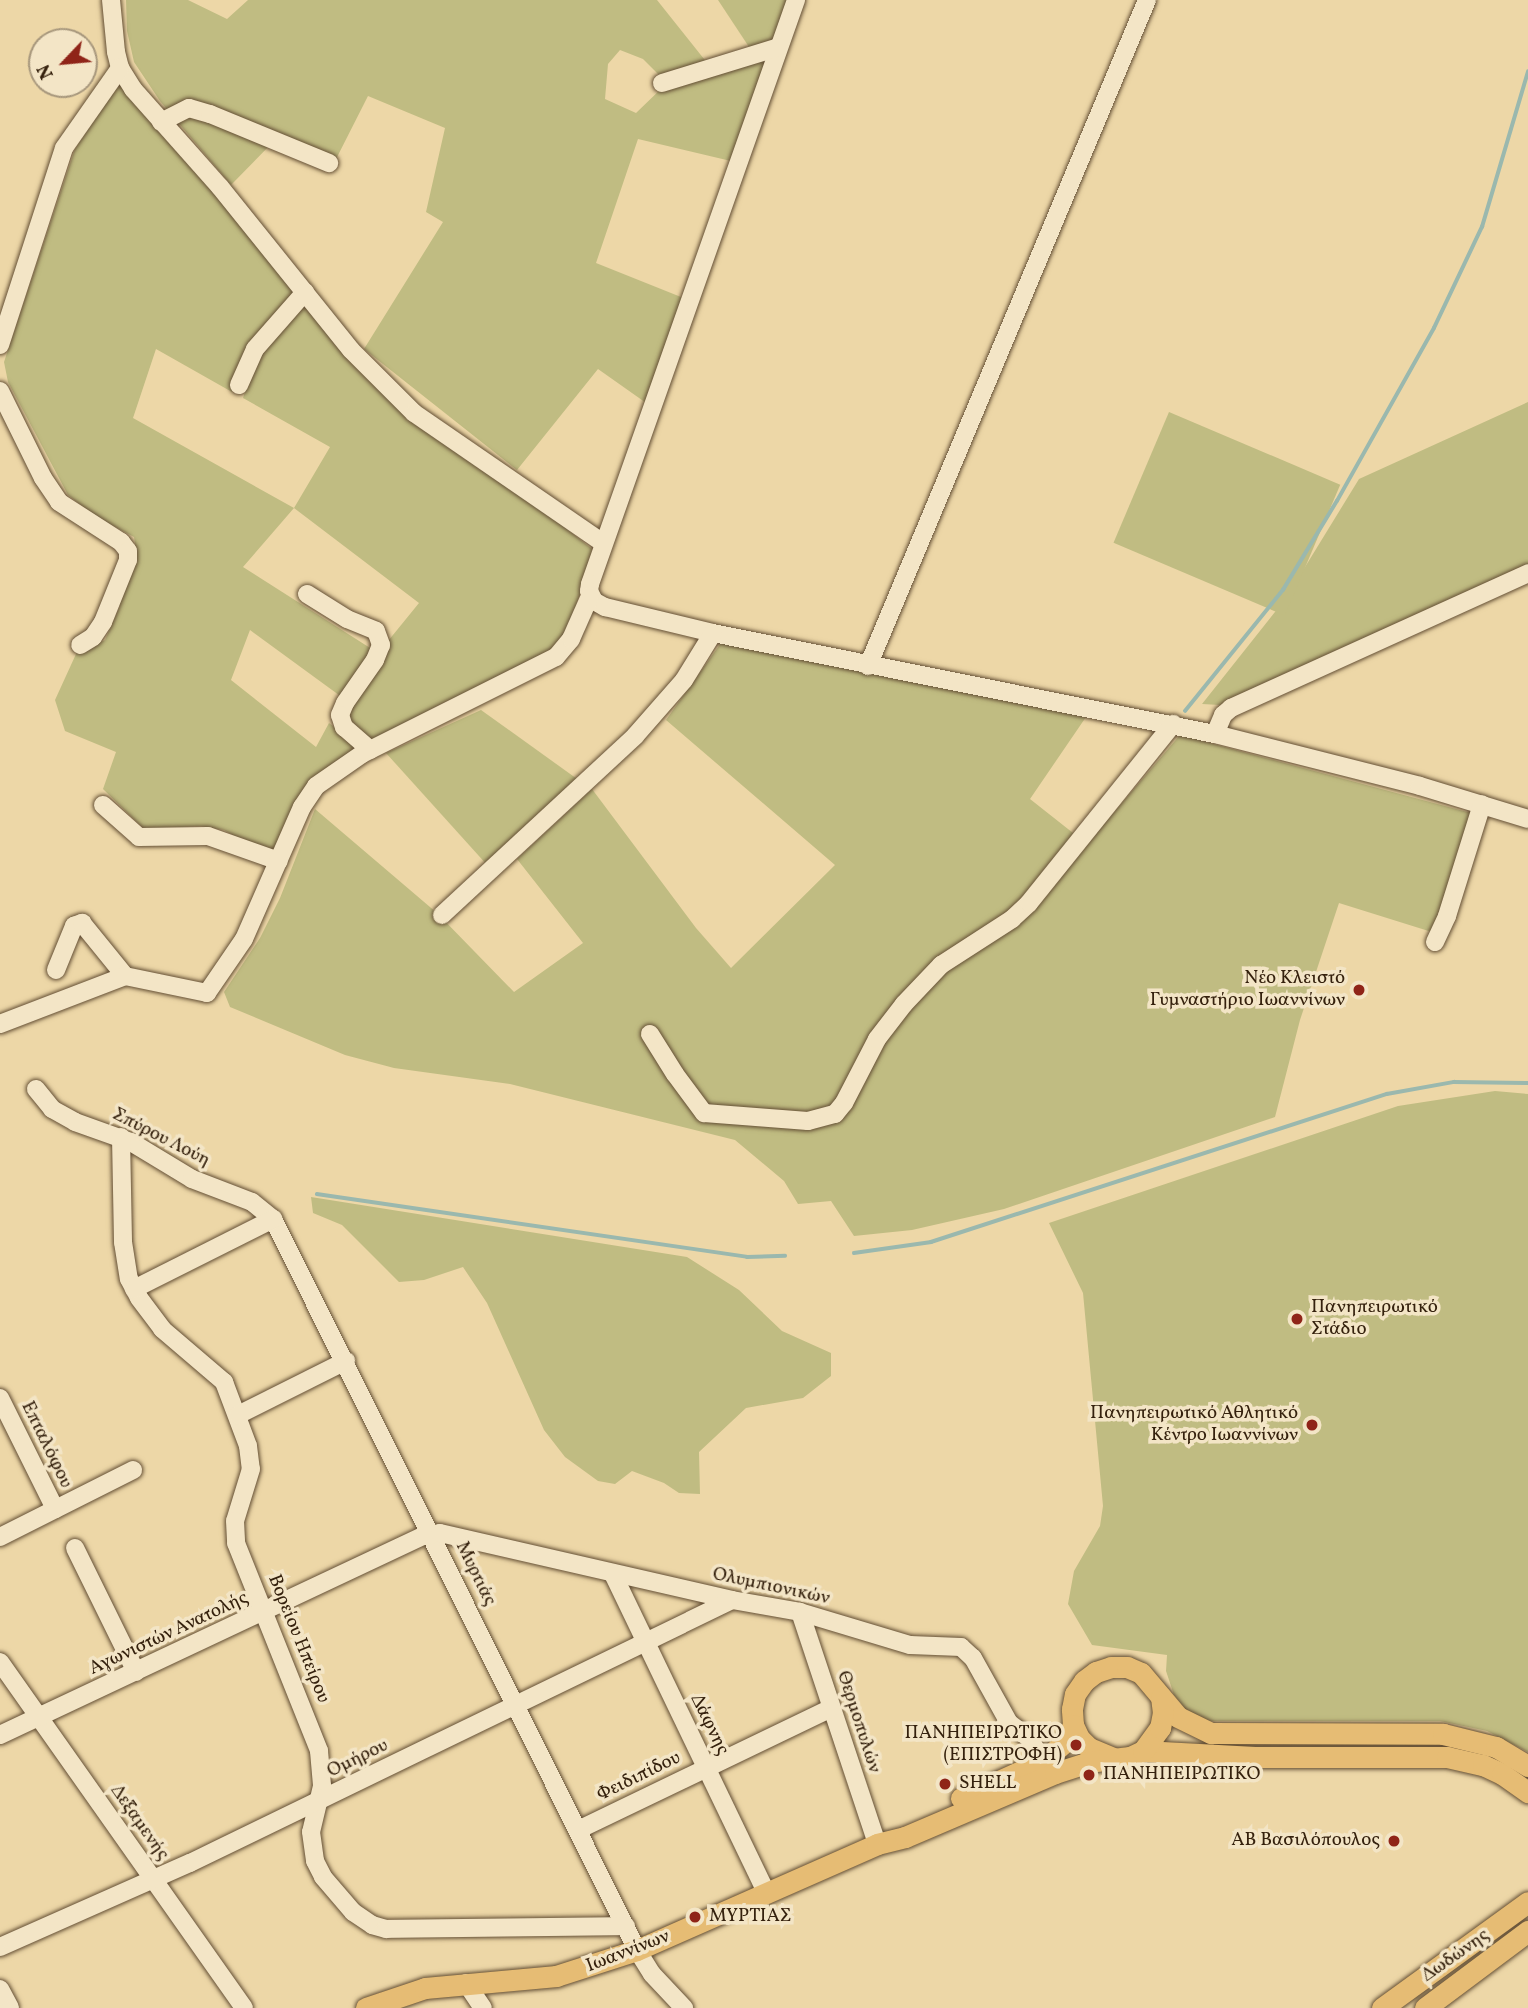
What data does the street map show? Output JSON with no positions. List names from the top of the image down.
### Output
{
  "streets": {
    "main road": ["Ιωαννίνων", "Δωδώνης"],
    "street": [
      "Σπύρου Λούη",
      "Επταλόφου",
      "Μυρτιάς",
      "Ολυμπιονικών",
      "Αγωνιστών Ανατολής",
      "Βορείου Ηπείρου",
      "Θερμοπυλών",
      "Δάφνης",
      "Ομήρου",
      "Φειδιπίδου",
      "Δεξαμενής"
    ]
  },
  "crossings": [
    ["Σπύρου Λούη", "Μυρτιάς"],
    ["Σπύρου Λούη", "Βορείου Ηπείρου"],
    ["Μυρτιάς", "Ολυμπιονικών"],
    ["Μυρτιάς", "Αγωνιστών Ανατολής"],
    ["Μυρτιάς", "Βορείου Ηπείρου"],
    ["Μυρτιάς", "Ομήρου"],
    ["Μυρτιάς", "Φειδιπίδου"],
    ["Μυρτιάς", "Ιωαννίνων"],
    ["Ολυμπιονικών", "Αγωνιστών Ανατολής"],
    ["Ολυμπιονικών", "Θερμοπυλών"],
    ["Ολυμπιονικών", "Δάφνης"],
    ["Ολυμπιονικών", "Ομήρου"],
    ["Αγωνιστών Ανατολής", "Βορείου Ηπείρου"],
    ["Αγωνιστών Ανατολής", "Δεξαμενής"],
    ["Βορείου Ηπείρου", "Ομήρου"],
    ["Θερμοπυλών", "Φειδιπίδου"],
    ["Θερμοπυλών", "Ιωαννίνων"],
    ["Δάφνης", "Ομήρου"],
    ["Δάφνης", "Φειδιπίδου"],
    ["Δάφνης", "Ιωαννίνων"],
    ["Ομήρου", "Δεξαμενής"]
  ],
  "places": [
    "Νέο Κλειστό Γυμναστήριο Ιωαννίνων",
    "Πανηπειρωτικό Στάδιο",
    "Πανηπειρωτικό Αθλητικό Κέντρο Ιωαννίνων",
    "ΠΑΝΗΠΕΙΡΩΤΙΚΟ (ΕΠΙΣΤΡΟΦΗ)",
    "ΠΑΝΗΠΕΙΡΩΤΙΚΟ",
    "SHELL",
    "ΑΒ Βασιλόπουλος",
    "ΜΥΡΤΙΑΣ"
  ],
  "north": "bottom left"
}
